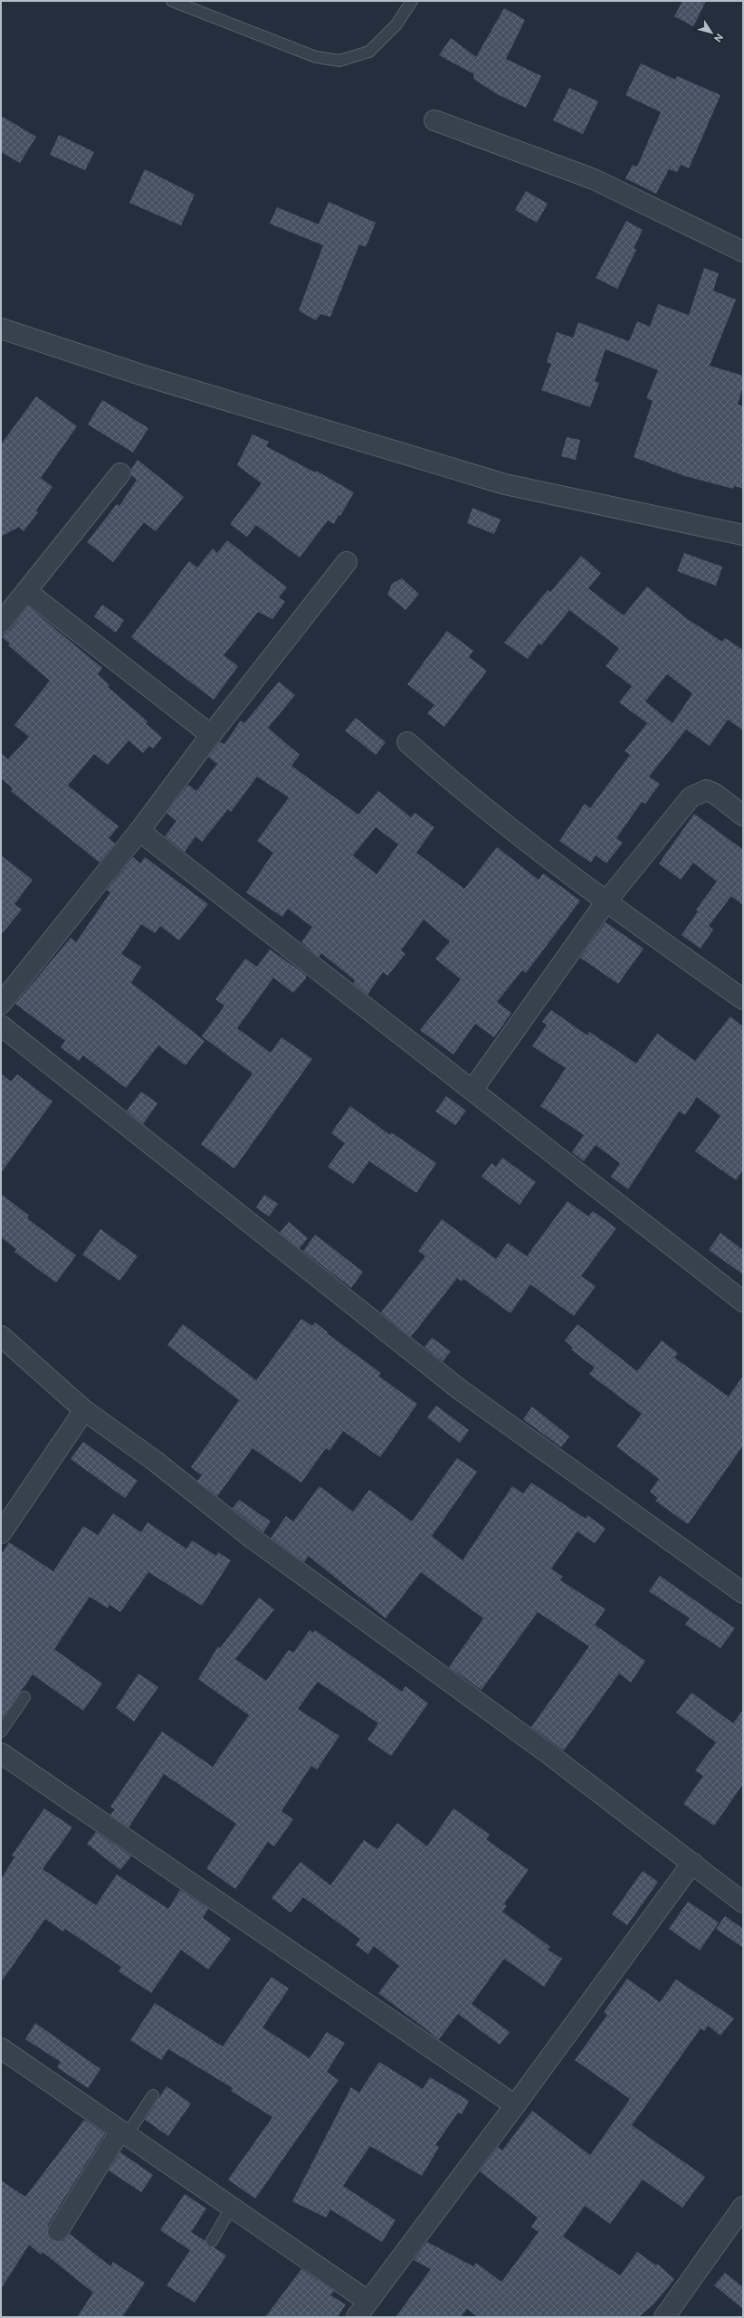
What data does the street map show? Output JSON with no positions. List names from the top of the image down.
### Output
{
  "north": "bottom right"
}
